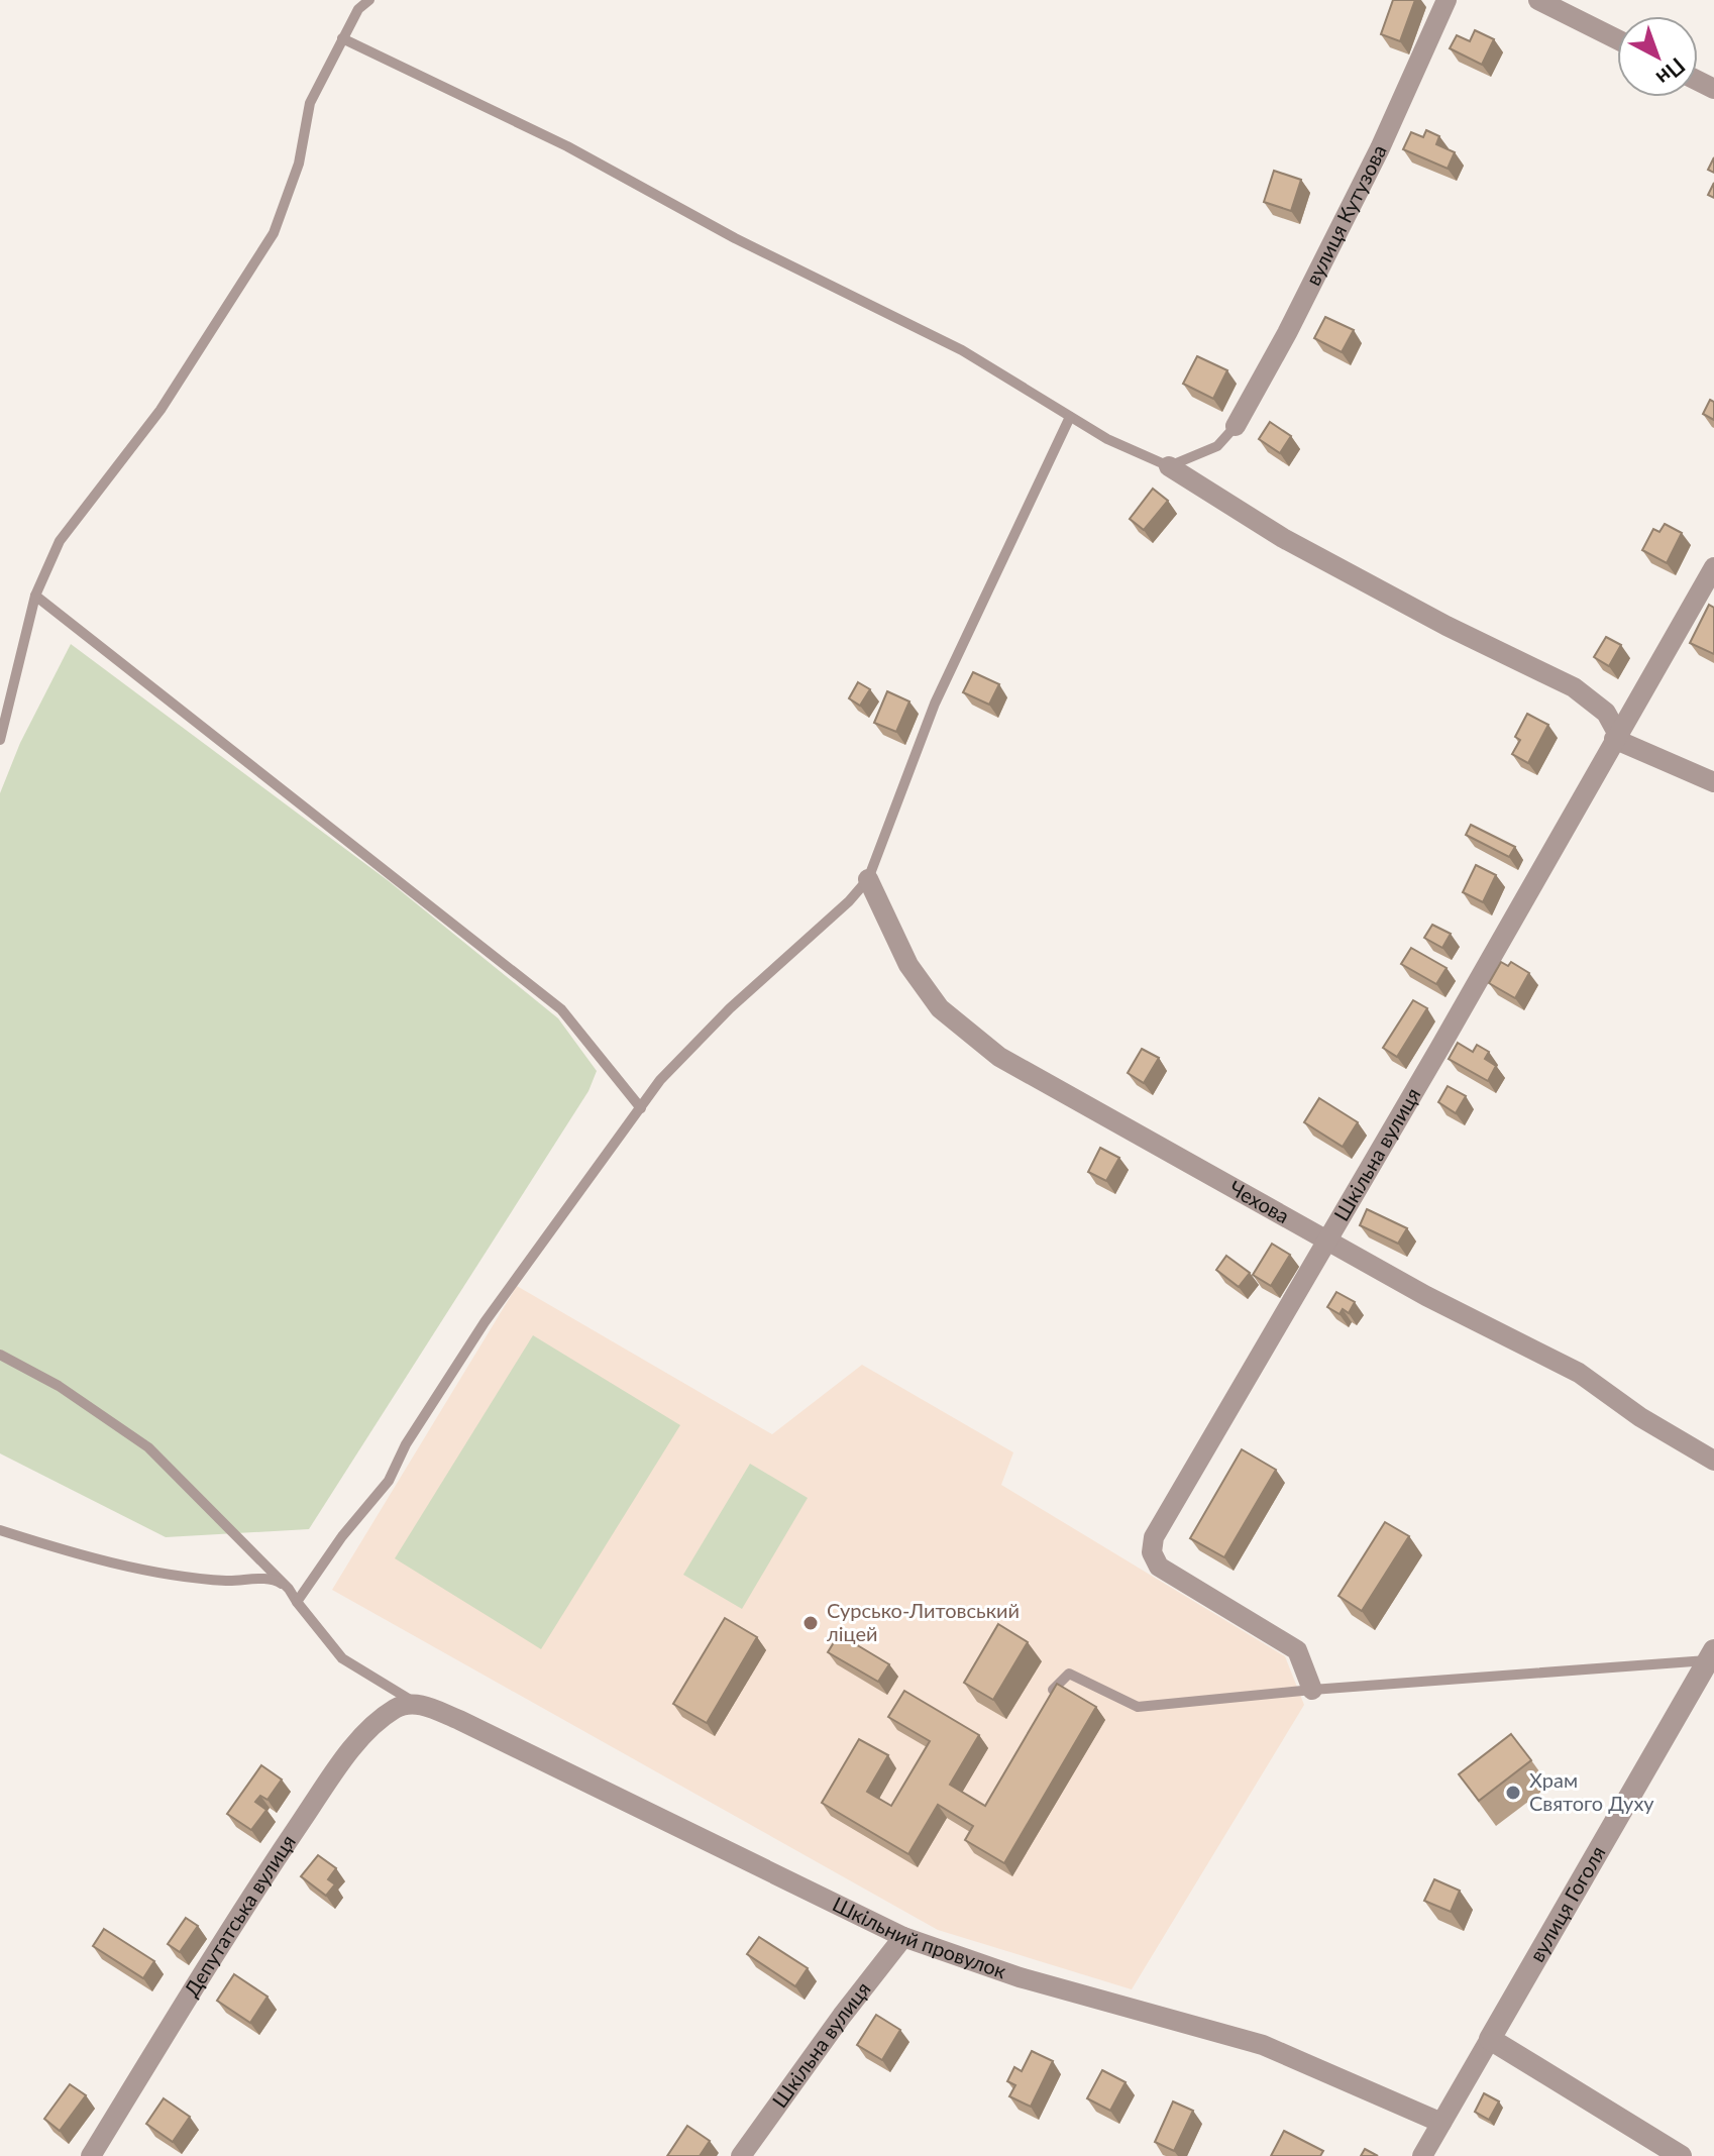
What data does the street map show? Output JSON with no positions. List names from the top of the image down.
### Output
{
  "streets": {
    "street": [
      "вулиця Кутузова",
      "Шкільна вулиця",
      "Чехова",
      "вулиця Гоголя",
      "Депутатська вулиця",
      "Шкільний провулок"
    ]
  },
  "crossings": [
    ["Шкільна вулиця", "Чехова"],
    ["Шкільна вулиця", "Шкільний провулок"],
    ["вулиця Гоголя", "Шкільний провулок"],
    ["Депутатська вулиця", "Шкільний провулок"]
  ],
  "places": ["Сурсько-Литовський ліцей", "Храм Святого Духу"],
  "north": "bottom right"
}
